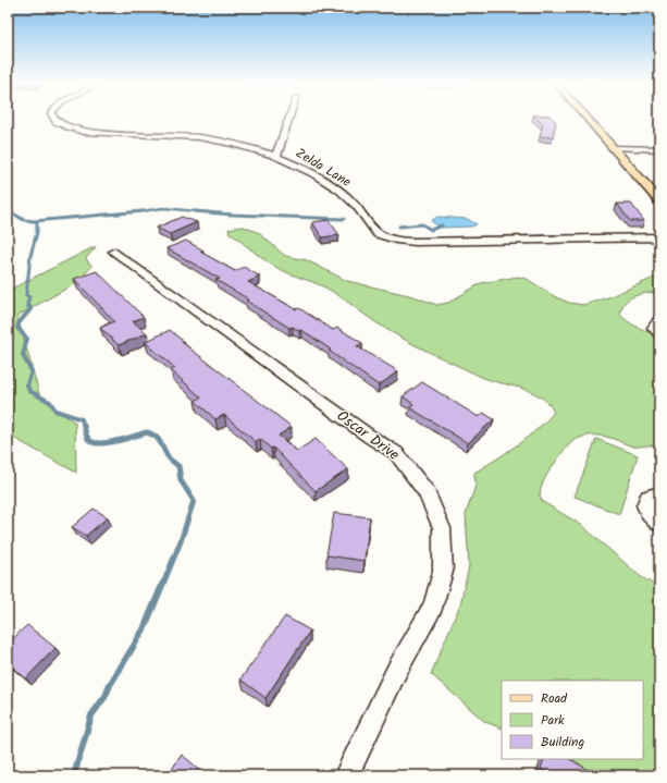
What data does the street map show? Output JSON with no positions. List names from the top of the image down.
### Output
{
  "streets": {
    "street": ["Zelda Lane", "Oscar Drive"]
  },
  "legend": ["Road", "Park", "Building"]
}
